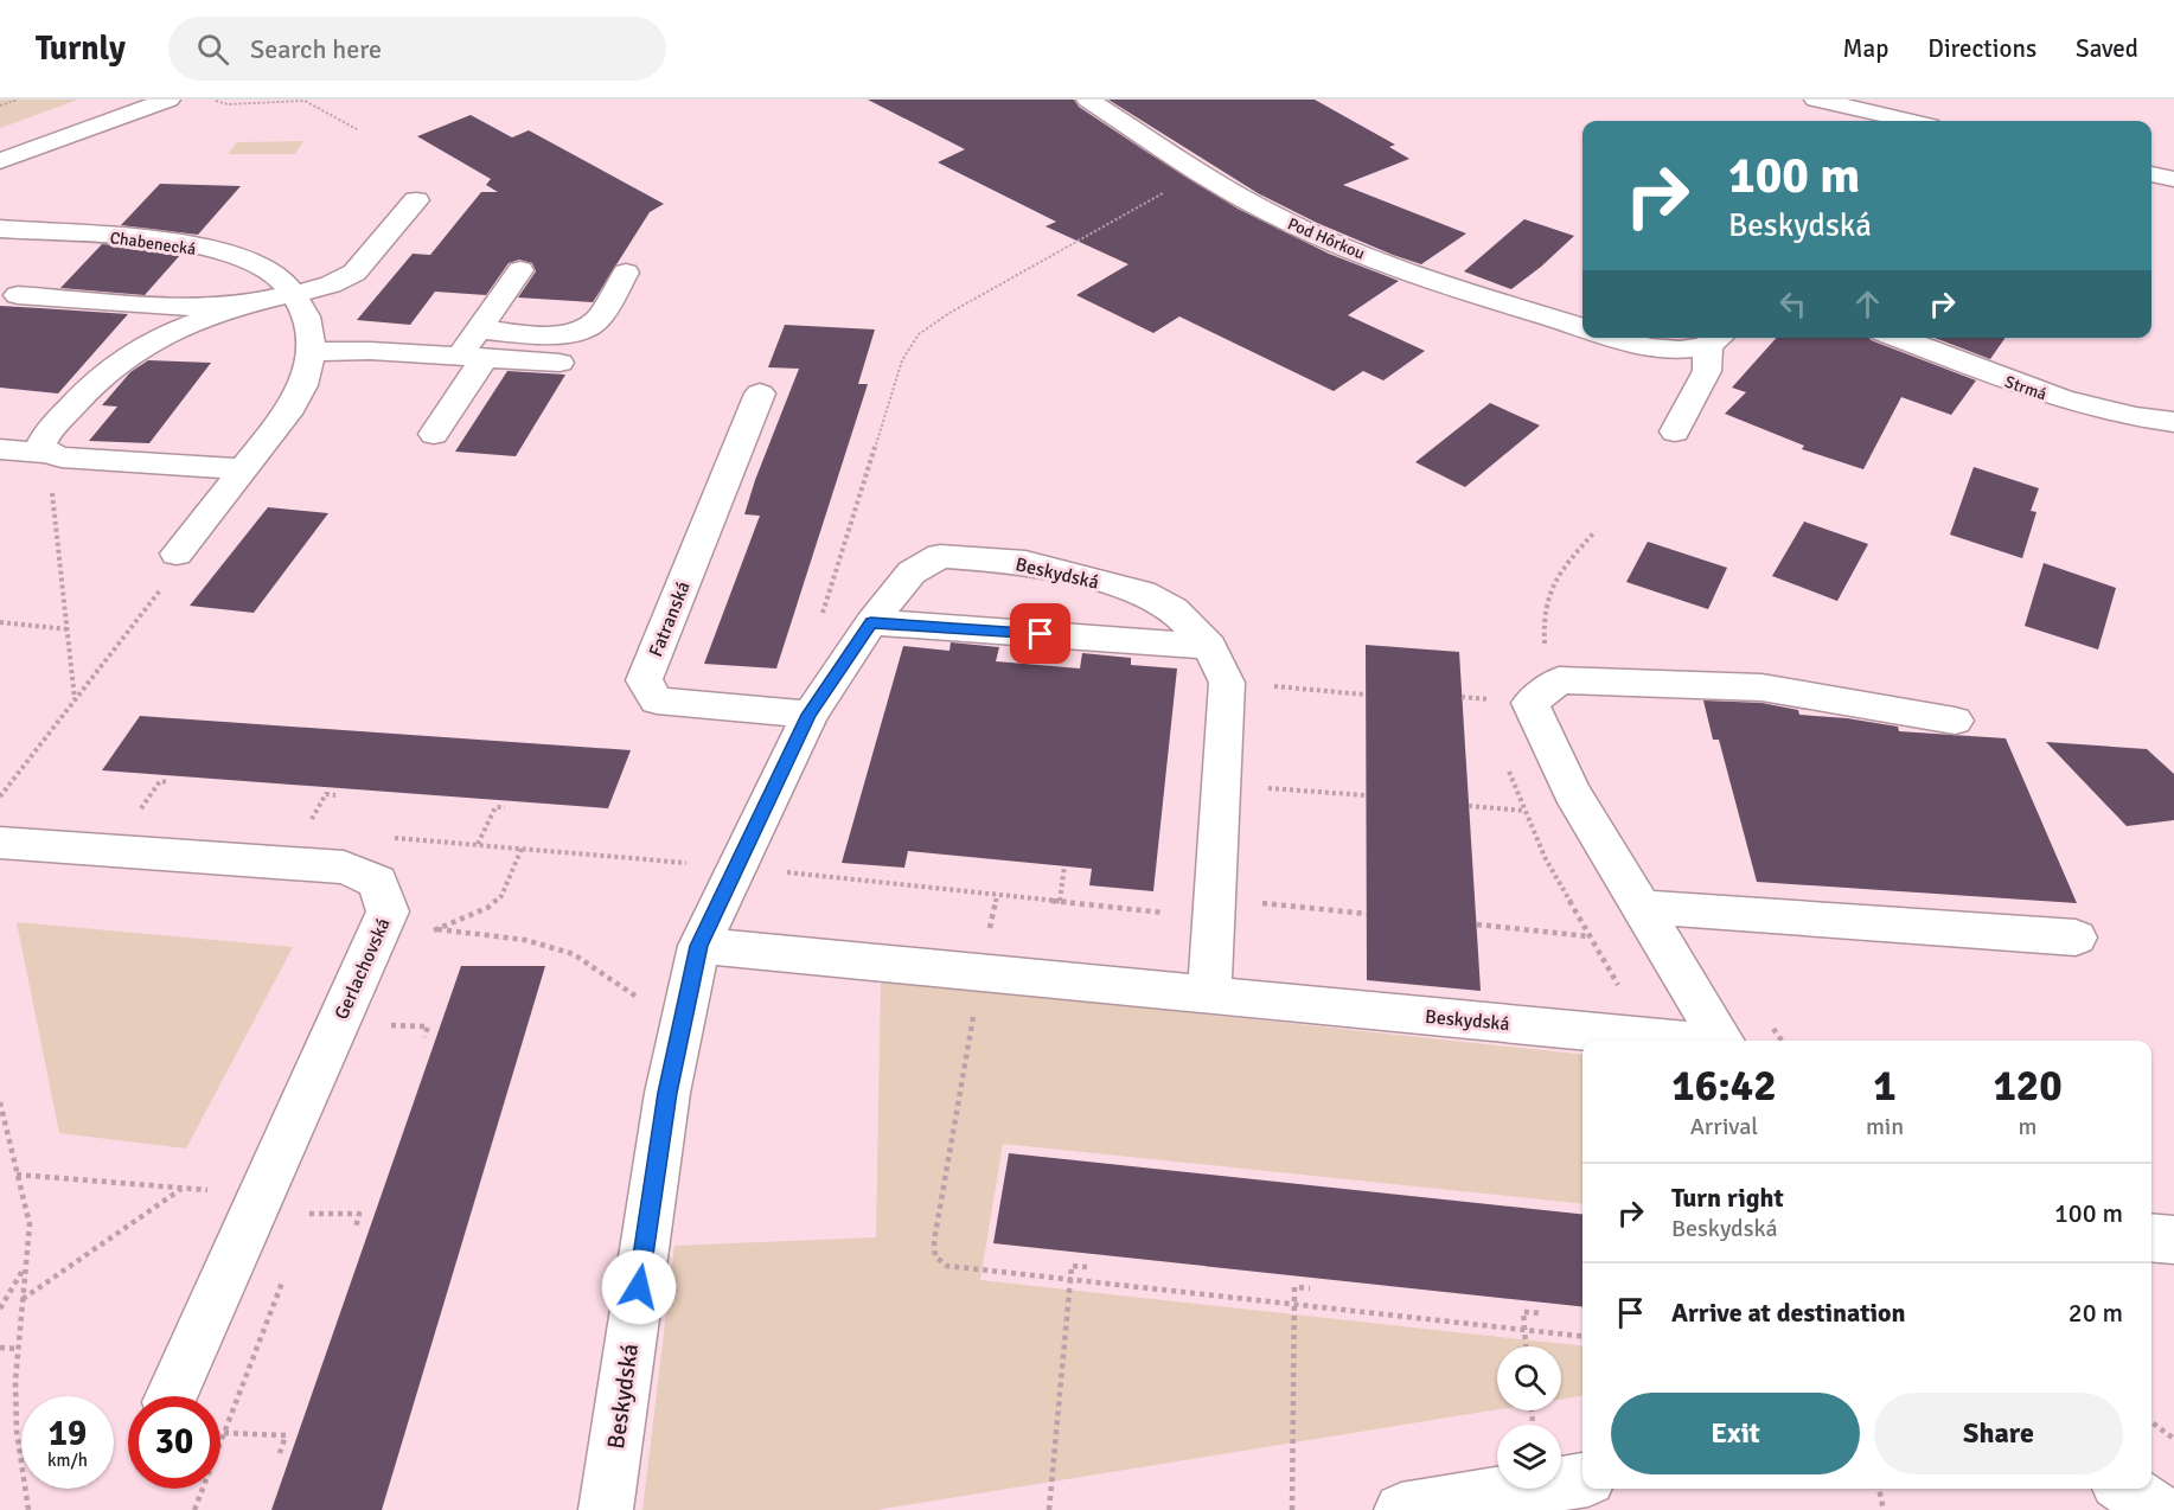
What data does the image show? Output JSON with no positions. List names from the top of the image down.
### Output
{
  "streets": {
    "street": [
      "Pod Hôrkou",
      "Chabenecká",
      "Strmá",
      "Beskydská",
      "Fatranská",
      "Gerlachovská"
    ]
  },
  "crossings": [
    ["Beskydská", "Fatranská"]
  ],
  "page": {
    "header": "Turnly",
    "search": "Search here",
    "nav": ["Map", "Directions", "Saved"],
    "turn": ["100 m", "Beskydská"],
    "eta": [
      "16:42",
      "Arrival",
      "1",
      "min",
      "120",
      "m"
    ],
    "list": [
      {
        "name": "Turn right",
        "note": "Beskydská",
        "value": "100 m"
      },
      {
        "name": "Arrive at destination",
        "value": "20 m"
      }
    ],
    "buttons": ["Exit", "Share"],
    "speed": "19 km/h",
    "limit": "30"
  }
}
